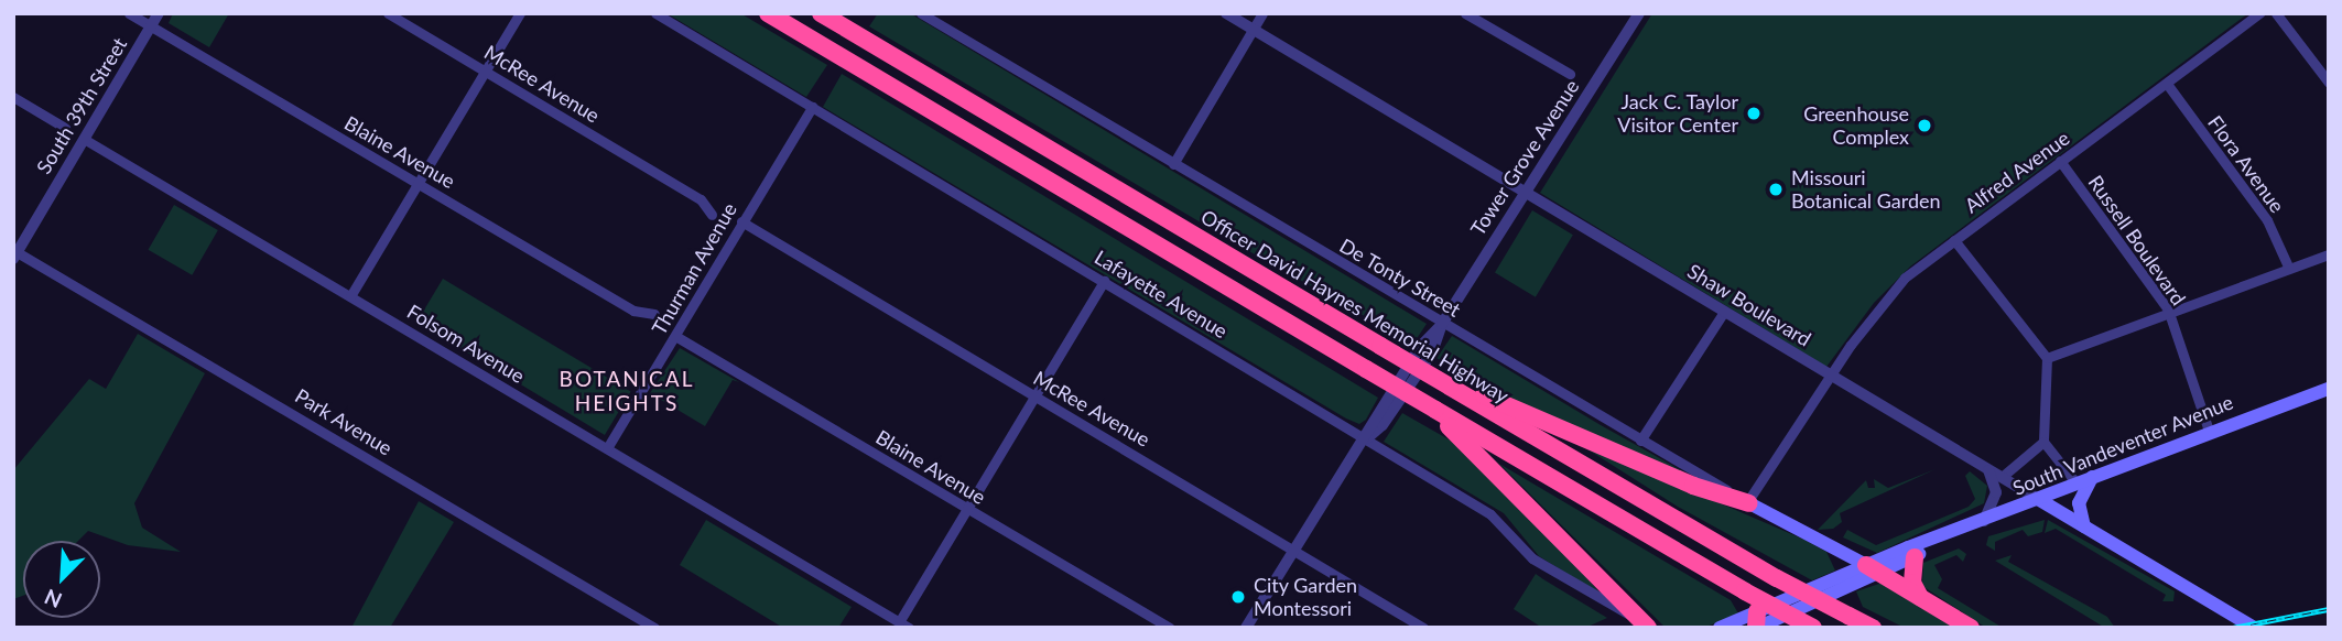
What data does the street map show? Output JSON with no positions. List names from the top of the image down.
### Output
{
  "streets": {
    "highway": ["Officer David Haynes Memorial Highway"],
    "main road": ["De Tonty Street", "Shaw Boulevard", "South Vandeventer Avenue"],
    "street": [
      "McRee Avenue",
      "South 39th Street",
      "Blaine Avenue",
      "Tower Grove Avenue",
      "Flora Avenue",
      "Alfred Avenue",
      "Russell Boulevard",
      "Thurman Avenue",
      "Lafayette Avenue",
      "Folsom Avenue",
      "Park Avenue"
    ]
  },
  "crossings": [
    ["McRee Avenue", "Tower Grove Avenue"],
    ["McRee Avenue", "Thurman Avenue"],
    ["South 39th Street", "Blaine Avenue"],
    ["South 39th Street", "Folsom Avenue"],
    ["South 39th Street", "Park Avenue"],
    ["Blaine Avenue", "Thurman Avenue"],
    ["Tower Grove Avenue", "De Tonty Street"],
    ["Tower Grove Avenue", "Lafayette Avenue"],
    ["Tower Grove Avenue", "Shaw Boulevard"],
    ["Flora Avenue", "Alfred Avenue"],
    ["Alfred Avenue", "Russell Boulevard"],
    ["Alfred Avenue", "De Tonty Street"],
    ["Alfred Avenue", "Shaw Boulevard"],
    ["Russell Boulevard", "South Vandeventer Avenue"],
    ["Thurman Avenue", "Lafayette Avenue"],
    ["Thurman Avenue", "Folsom Avenue"],
    ["De Tonty Street", "South Vandeventer Avenue"],
    ["Shaw Boulevard", "South Vandeventer Avenue"]
  ],
  "districts": ["BOTANICAL HEIGHTS"],
  "places": [
    "Jack C. Taylor Visitor Center",
    "Greenhouse Complex",
    "Missouri Botanical Garden",
    "City Garden Montessori"
  ],
  "north": "bottom left"
}
